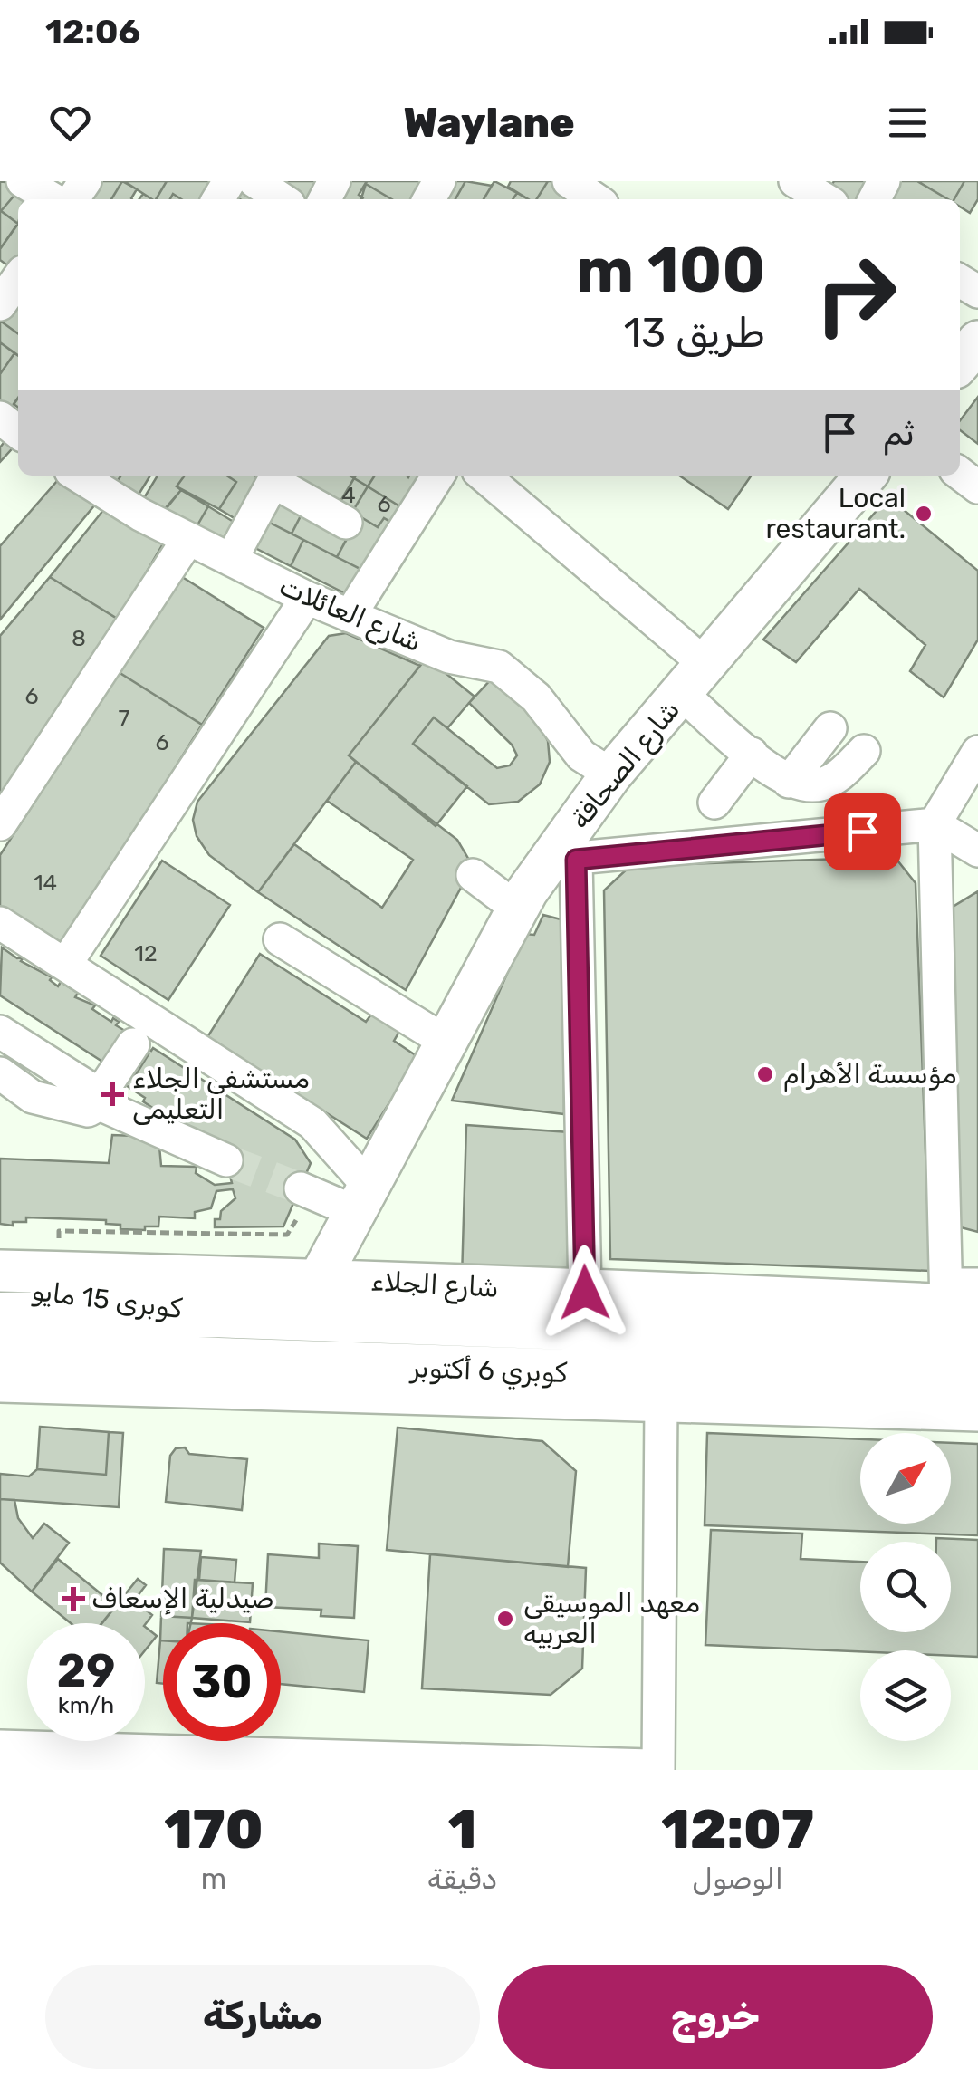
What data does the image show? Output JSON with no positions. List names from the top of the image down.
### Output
{
  "streets": {
    "highway": ["كوبرى 15 مايو", "كوبري 6 أكتوبر"],
    "main road": ["شارع الصحافة", "شارع الجلاء"],
    "street": ["شارع العائلات"]
  },
  "crossings": [
    ["شارع العائلات", "شارع الصحافة"],
    ["شارع الصحافة", "شارع الجلاء"],
    ["كوبرى 15 مايو", "كوبري 6 أكتوبر"]
  ],
  "places": {
    "other": ["Local restaurant.", "مؤسسة الأهرام", "معهد الموسيقى العربيه"],
    "health": ["مستشفى الجلاء التعليمى", "صيدلية الإسعاف"]
  },
  "house_numbers": [
    "4",
    "6",
    "8",
    "6",
    "7",
    "6",
    "14",
    "12"
  ],
  "north": "top right",
  "page": {
    "status": "12:06",
    "header": "Waylane",
    "turn": ["100 m", "طريق 13"],
    "then": "ثم",
    "speed": "29 km/h",
    "limit": "30",
    "eta": [
      "12:07",
      "الوصول",
      "1",
      "دقيقة",
      "170",
      "m"
    ],
    "buttons": ["خروج", "مشاركة"]
  }
}
